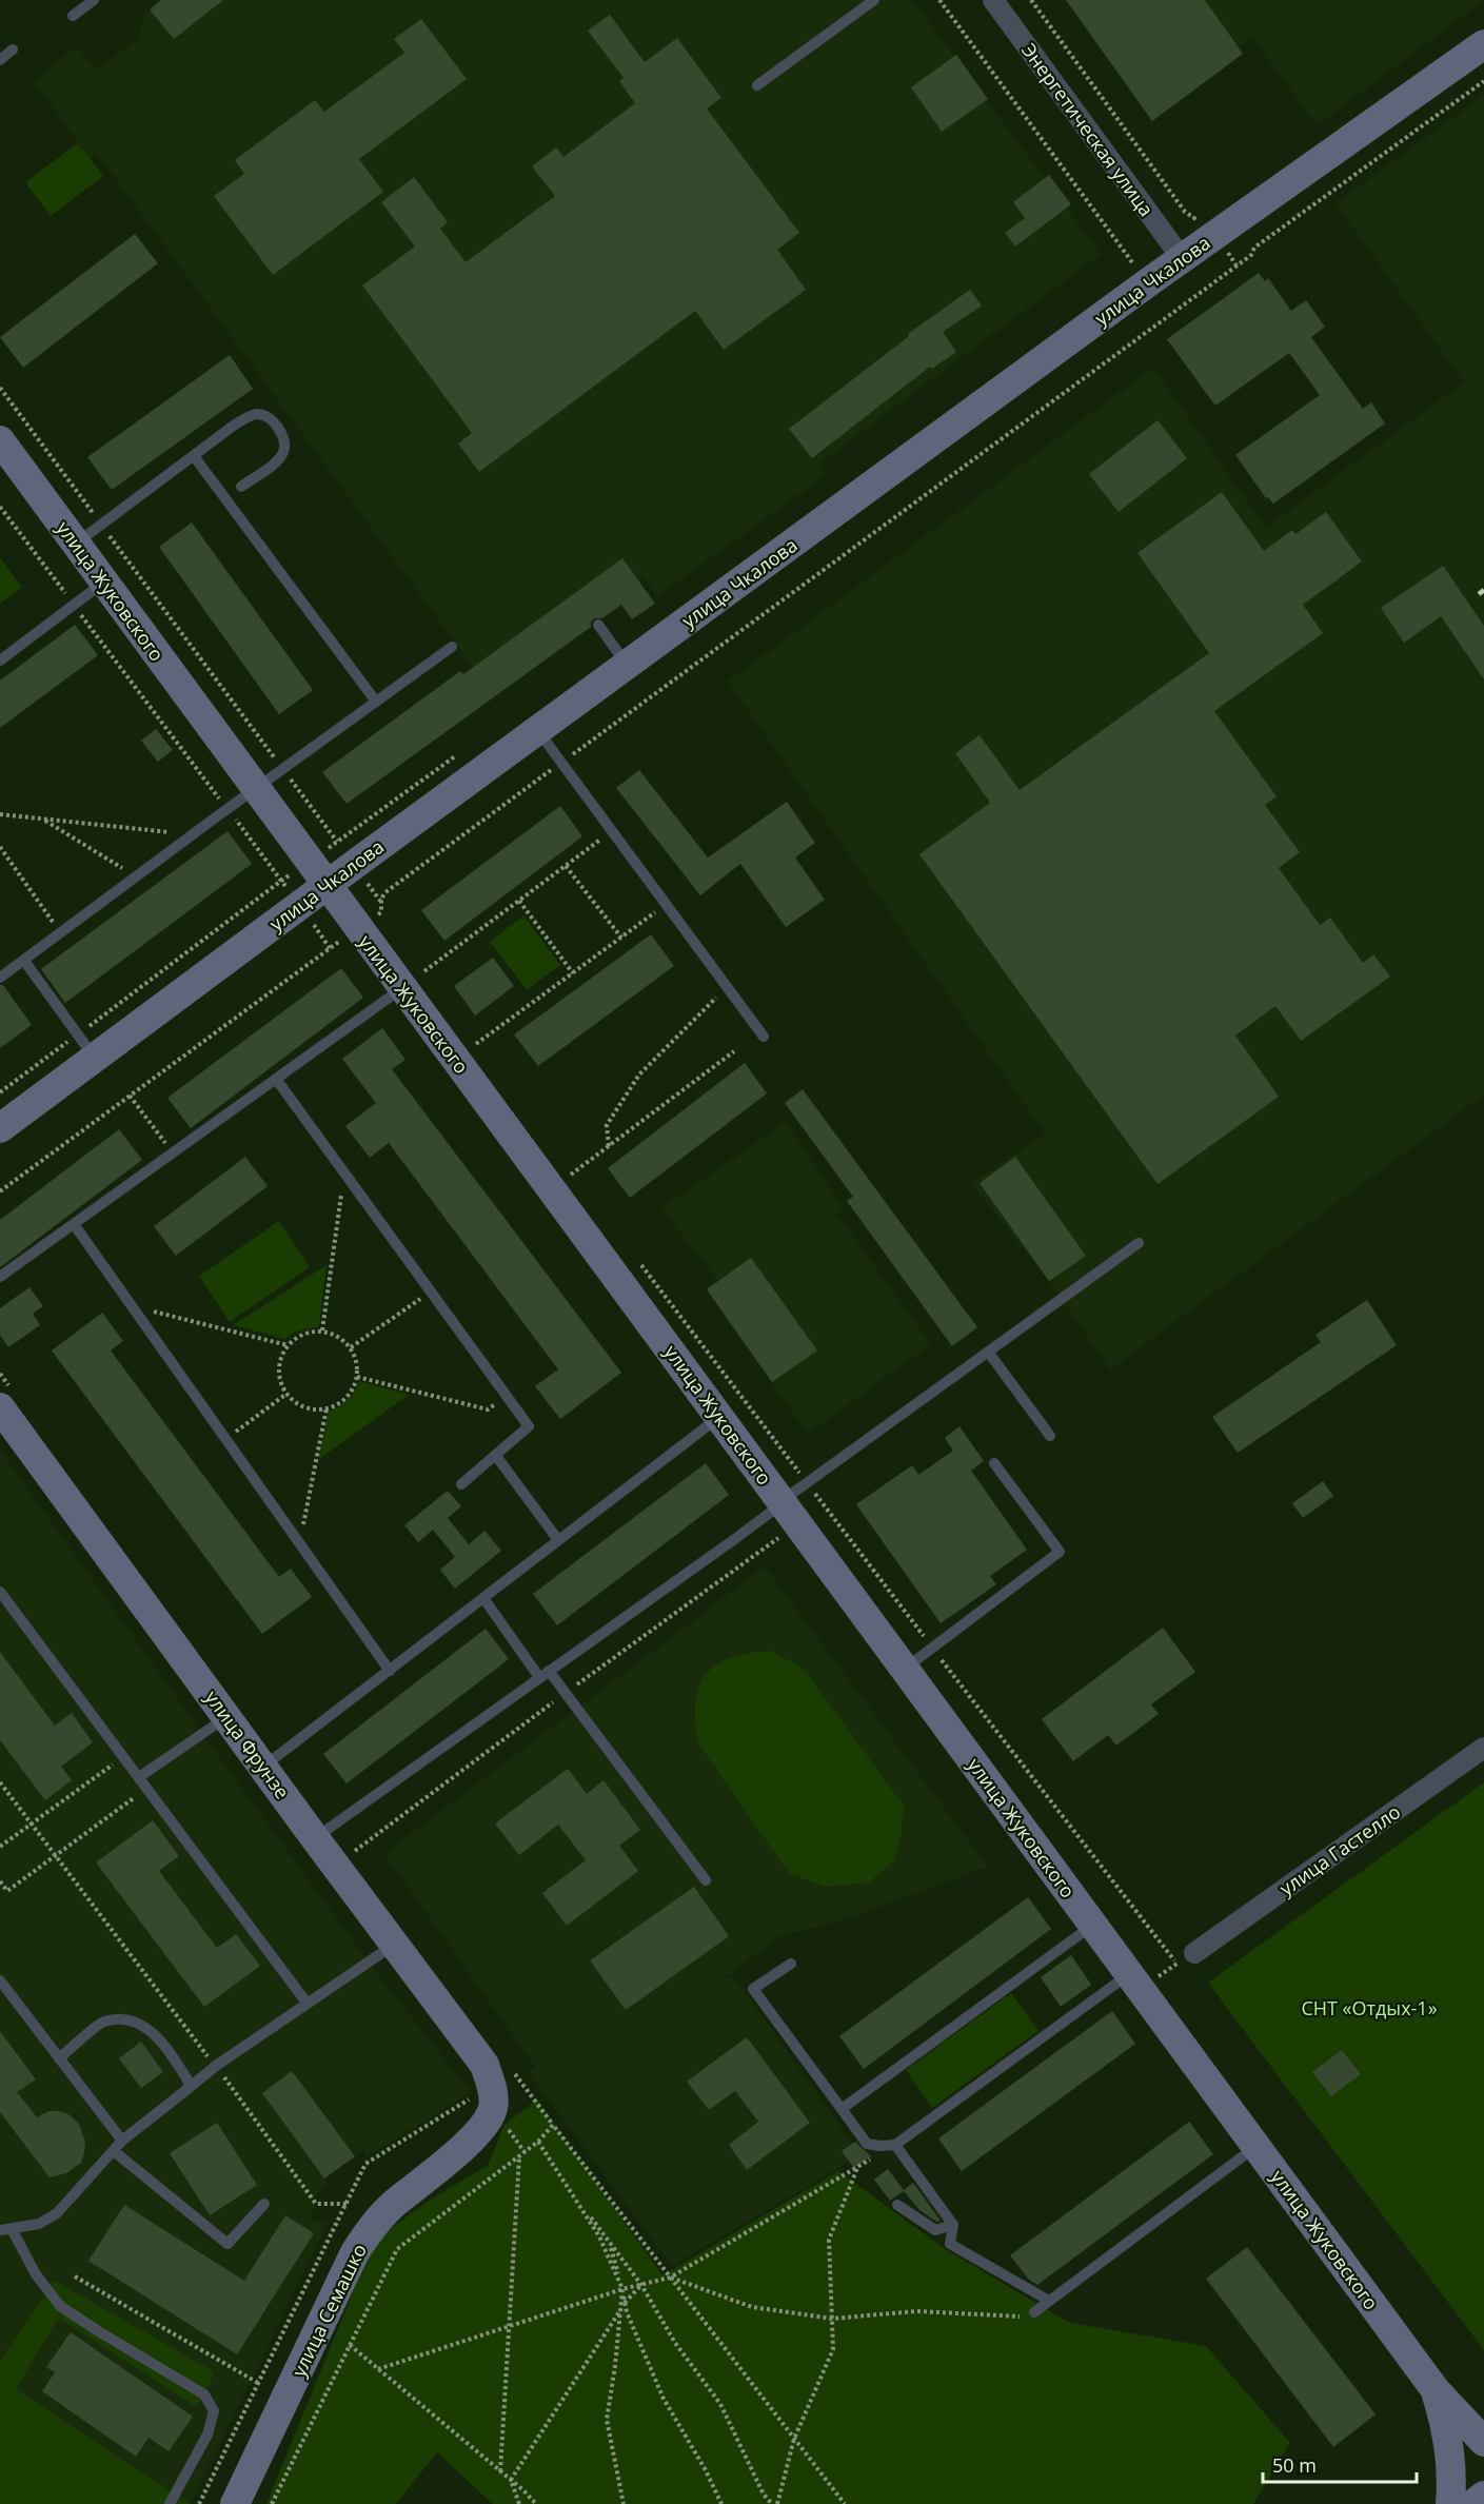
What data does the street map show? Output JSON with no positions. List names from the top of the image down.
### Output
{
  "streets": {
    "street": [
      "Энергетическая улица",
      "улица Чкалова",
      "улица Жуковского",
      "улица Фрунзе",
      "улица Гастелло",
      "улица Семашко"
    ]
  },
  "crossings": [
    ["Энергетическая улица", "улица Чкалова"],
    ["улица Чкалова", "улица Жуковского"],
    ["улица Фрунзе", "улица Семашко"]
  ],
  "parks": ["СНТ «Отдых-1»"],
  "scale_bar": "50 m"
}
